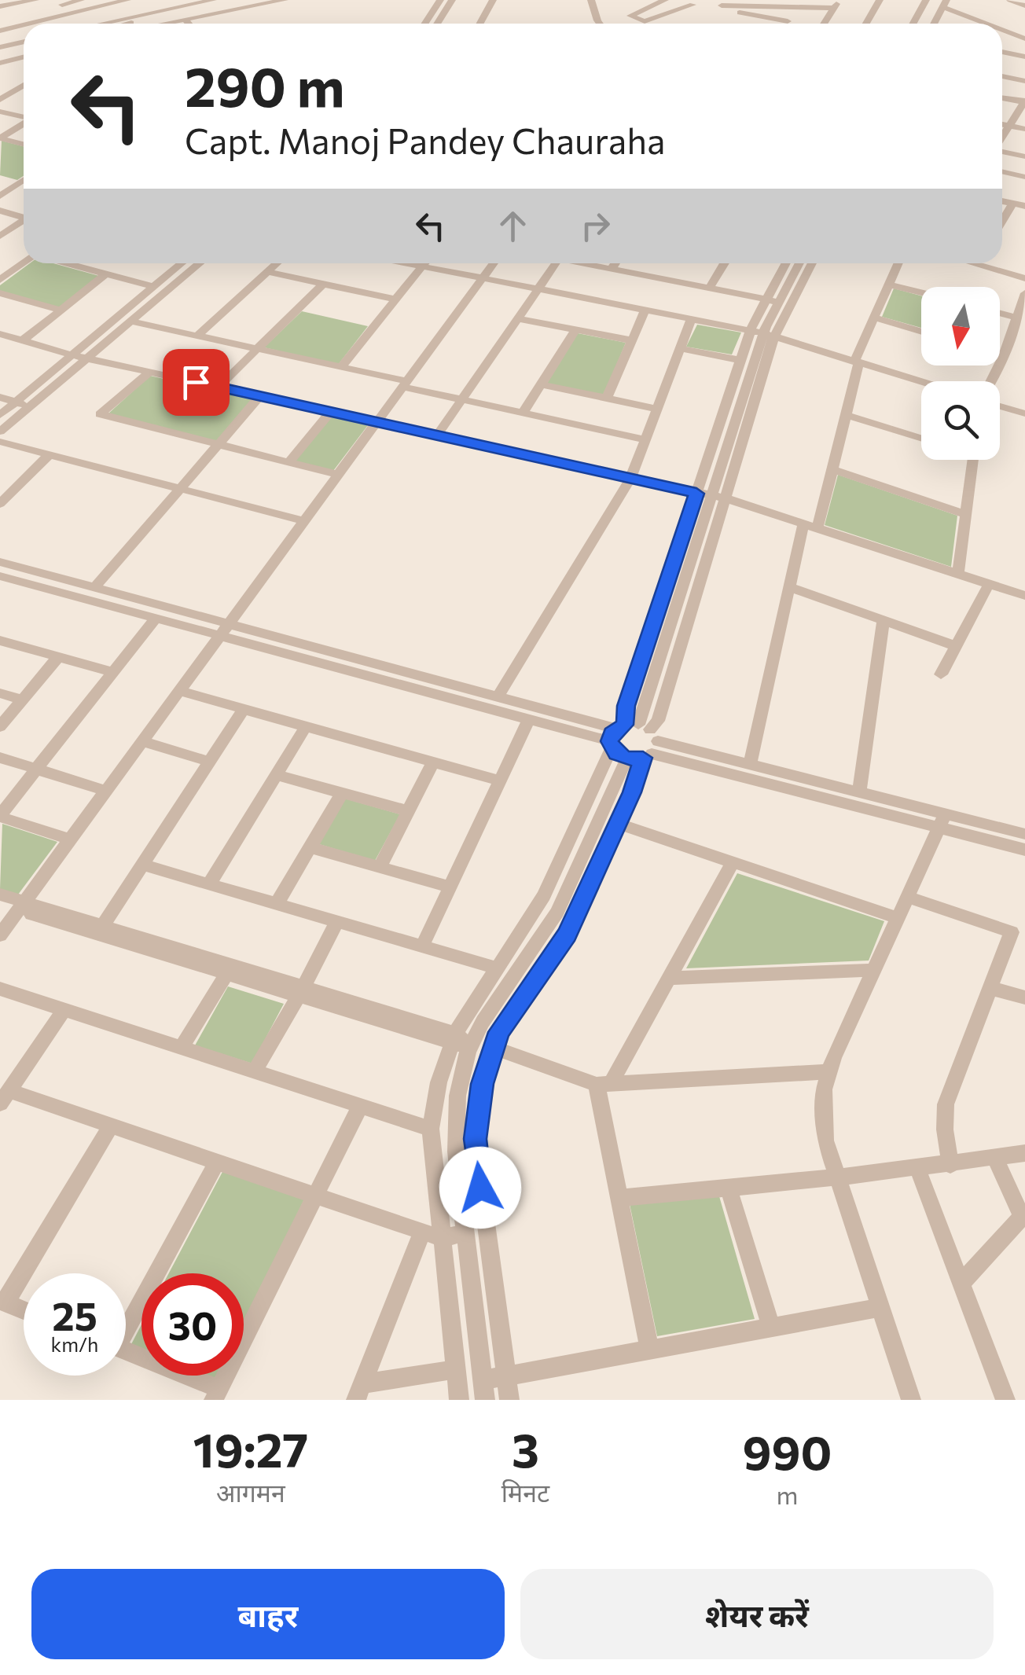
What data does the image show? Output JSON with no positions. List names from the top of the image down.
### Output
{
  "north": "bottom",
  "page": {
    "turn": ["290 m", "Capt. Manoj Pandey Chauraha"],
    "speed": "25 km/h",
    "limit": "30",
    "eta": [
      "19:27",
      "आगमन",
      "3",
      "मिनट",
      "990",
      "m"
    ],
    "buttons": ["बाहर", "शेयर करें"]
  }
}
